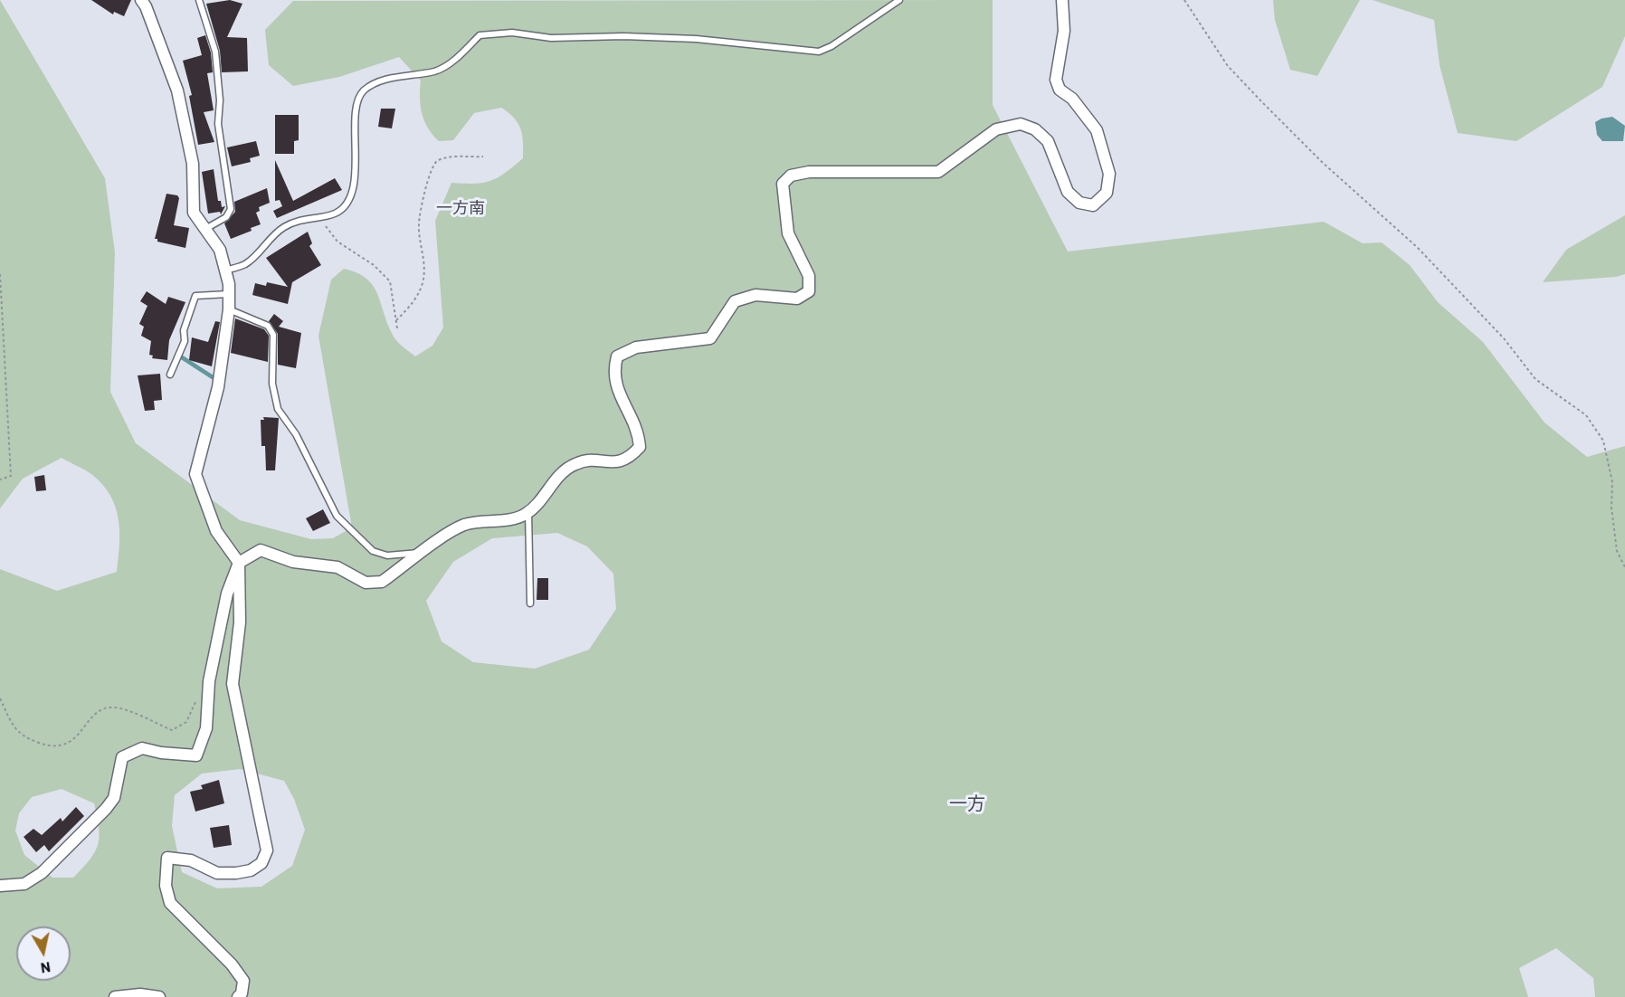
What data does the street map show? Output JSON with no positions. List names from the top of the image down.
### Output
{
  "districts": ["一方南", "一方"],
  "north": "bottom"
}
